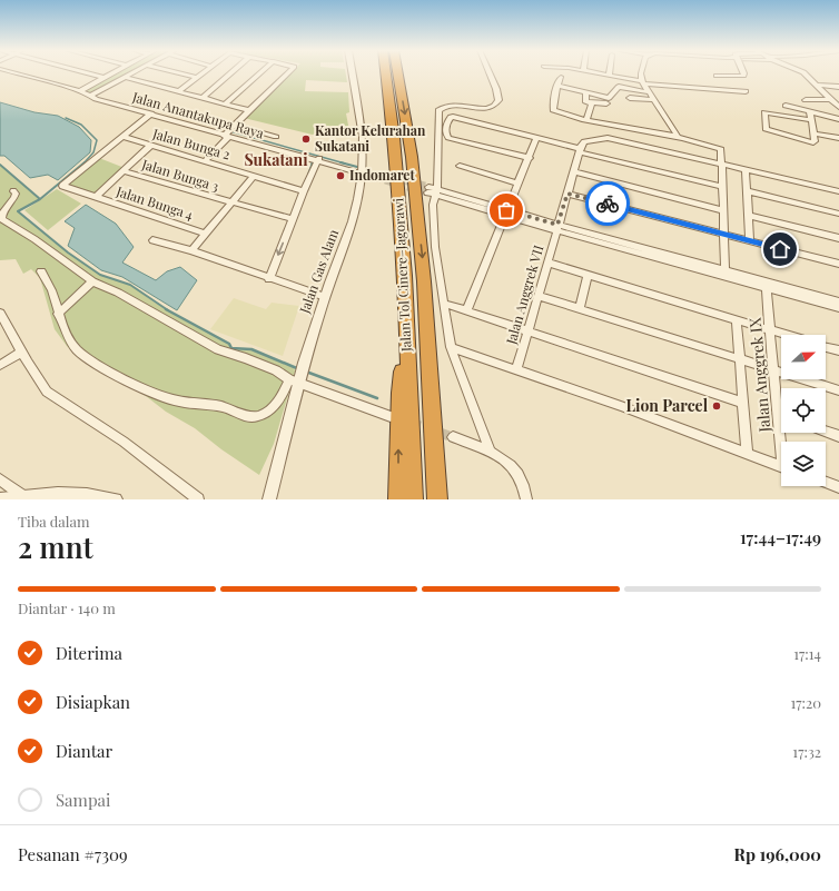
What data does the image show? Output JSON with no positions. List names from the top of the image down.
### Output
{
  "streets": {
    "highway": ["Jalan Tol Cinere–Jagorawi"],
    "street": [
      "Jalan Anantakupa Raya",
      "Jalan Bunga 2",
      "Jalan Bunga 3",
      "Jalan Bunga 4",
      "Jalan Gas Alam",
      "Jalan Anggrek VII",
      "Jalan Anggrek IX"
    ]
  },
  "crossings": [
    ["Jalan Anantakupa Raya", "Jalan Gas Alam"],
    ["Jalan Bunga 2", "Jalan Bunga 4"]
  ],
  "districts": ["Sukatani"],
  "places": ["Kantor Kelurahan Sukatani", "Indomaret", "Lion Parcel"],
  "north": "right",
  "page": {
    "heading": ["2 mnt", "Tiba dalam", "17:44–17:49"],
    "panel": ["Pesanan #7309", "Rp 196,000"],
    "bar": "Diantar · 140 m",
    "list": [
      ["Diterima", "17:14"],
      ["Disiapkan", "17:20"],
      ["Diantar", "17:32"],
      "Sampai"
    ]
  }
}
